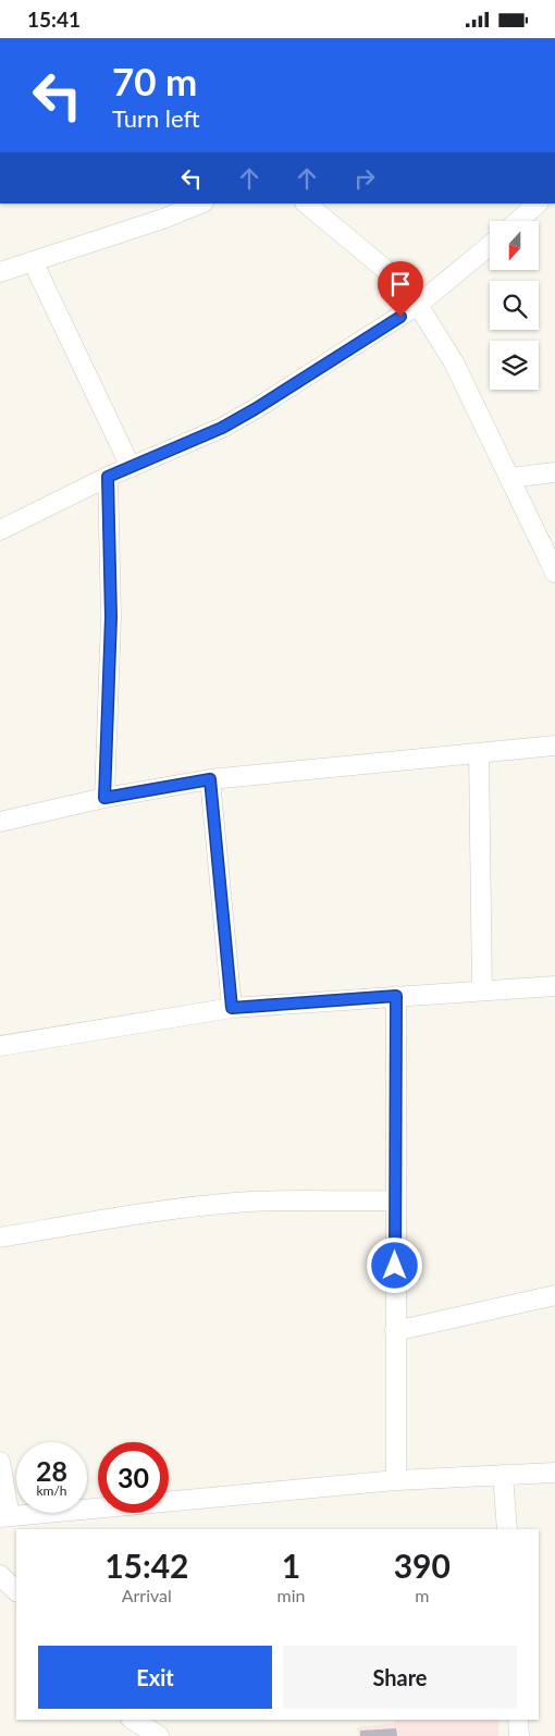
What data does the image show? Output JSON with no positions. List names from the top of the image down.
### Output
{
  "north": "bottom",
  "page": {
    "status": "15:41",
    "turn": ["70 m", "Turn left"],
    "speed": "28 km/h",
    "limit": "30",
    "eta": [
      "15:42",
      "Arrival",
      "1",
      "min",
      "390",
      "m"
    ],
    "buttons": ["Exit", "Share"]
  }
}
